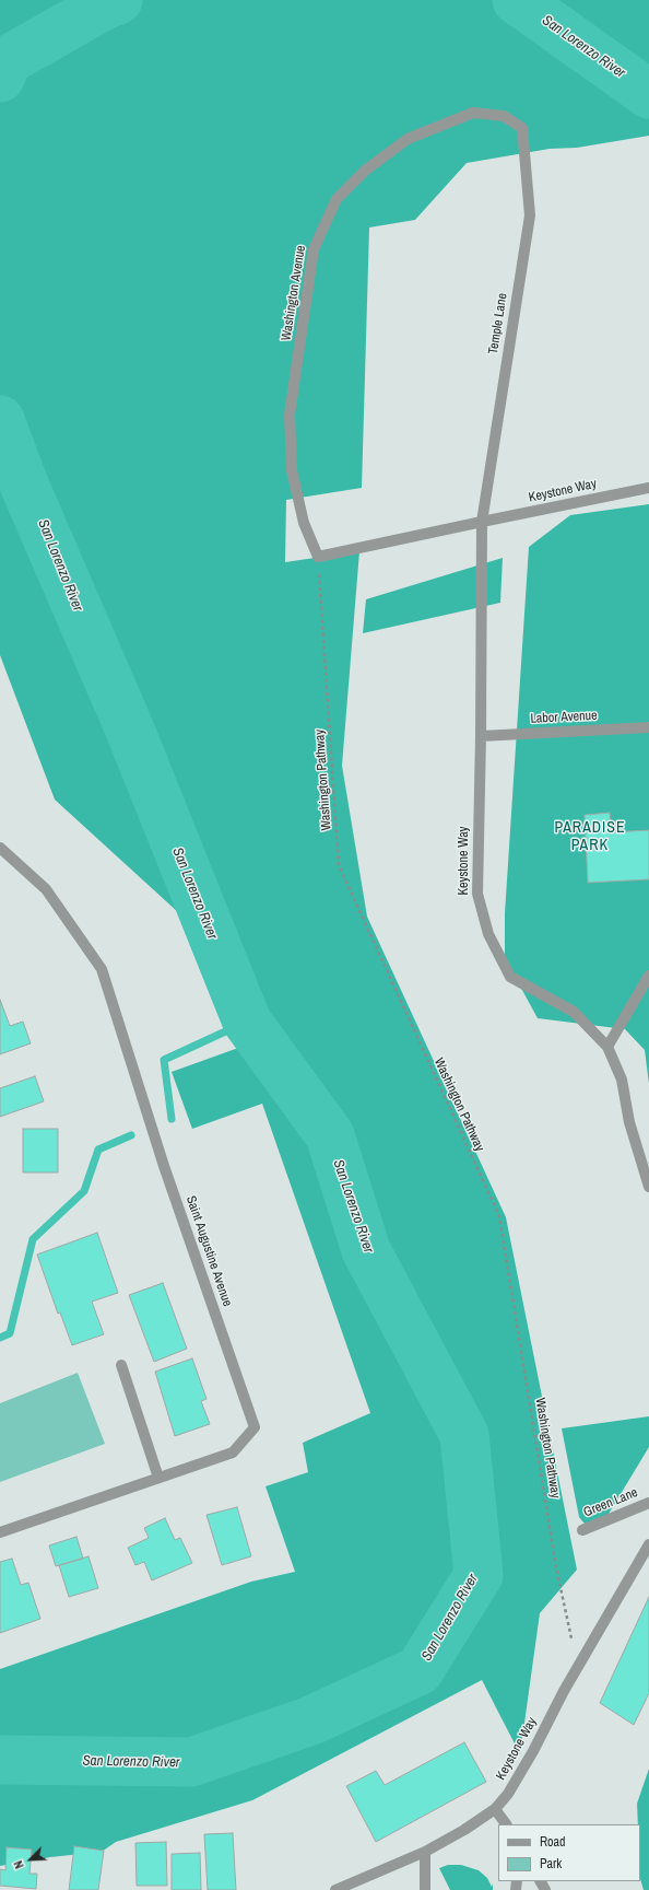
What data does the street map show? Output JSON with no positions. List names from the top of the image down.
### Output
{
  "streets": {
    "street": [
      "Washington Avenue",
      "Temple Lane",
      "Keystone Way",
      "Labor Avenue",
      "Saint Augustine Avenue",
      "Green Lane"
    ],
    "path": ["Washington Pathway"]
  },
  "crossings": [
    ["Washington Avenue", "Temple Lane"],
    ["Washington Avenue", "Keystone Way"],
    ["Washington Avenue", "Washington Pathway"],
    ["Temple Lane", "Keystone Way"],
    ["Keystone Way", "Labor Avenue"],
    ["Keystone Way", "Washington Pathway"]
  ],
  "districts": ["PARADISE PARK"],
  "water": ["San Lorenzo River"],
  "legend": ["Road", "Park"],
  "north": "bottom left"
}
